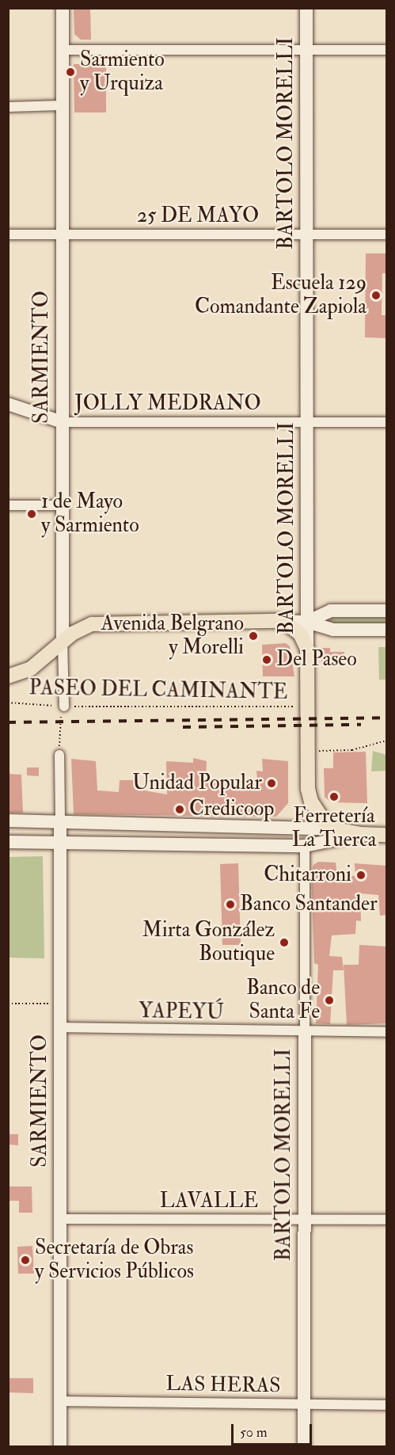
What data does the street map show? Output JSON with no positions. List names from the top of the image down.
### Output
{
  "streets": {
    "main road": ["BARTOLO MORELLI"],
    "street": [
      "25 DE MAYO",
      "SARMIENTO",
      "JOLLY MEDRANO",
      "YAPEYÚ",
      "LAVALLE",
      "LAS HERAS"
    ],
    "path": ["PASEO DEL CAMINANTE"]
  },
  "crossings": [
    ["BARTOLO MORELLI", "25 DE MAYO"],
    ["BARTOLO MORELLI", "JOLLY MEDRANO"],
    ["BARTOLO MORELLI", "PASEO DEL CAMINANTE"],
    ["BARTOLO MORELLI", "YAPEYÚ"],
    ["BARTOLO MORELLI", "LAVALLE"],
    ["BARTOLO MORELLI", "LAS HERAS"],
    ["25 DE MAYO", "SARMIENTO"],
    ["SARMIENTO", "JOLLY MEDRANO"],
    ["SARMIENTO", "PASEO DEL CAMINANTE"],
    ["SARMIENTO", "YAPEYÚ"],
    ["SARMIENTO", "LAVALLE"],
    ["SARMIENTO", "LAS HERAS"]
  ],
  "places": [
    "Sarmiento y Urquiza",
    "Escuela 129 Comandante Zapiola",
    "1 de Mayo y Sarmiento",
    "Avenida Belgrano y Morelli",
    "Del Paseo",
    "Unidad Popular",
    "Ferretería La Tuerca",
    "Credicoop",
    "Chitarroni",
    "Banco Santander",
    "Mirta González Boutique",
    "Banco de Santa Fe",
    "Secretaría de Obras y Servicios Públicos"
  ],
  "scale_bar": "50 m"
}
